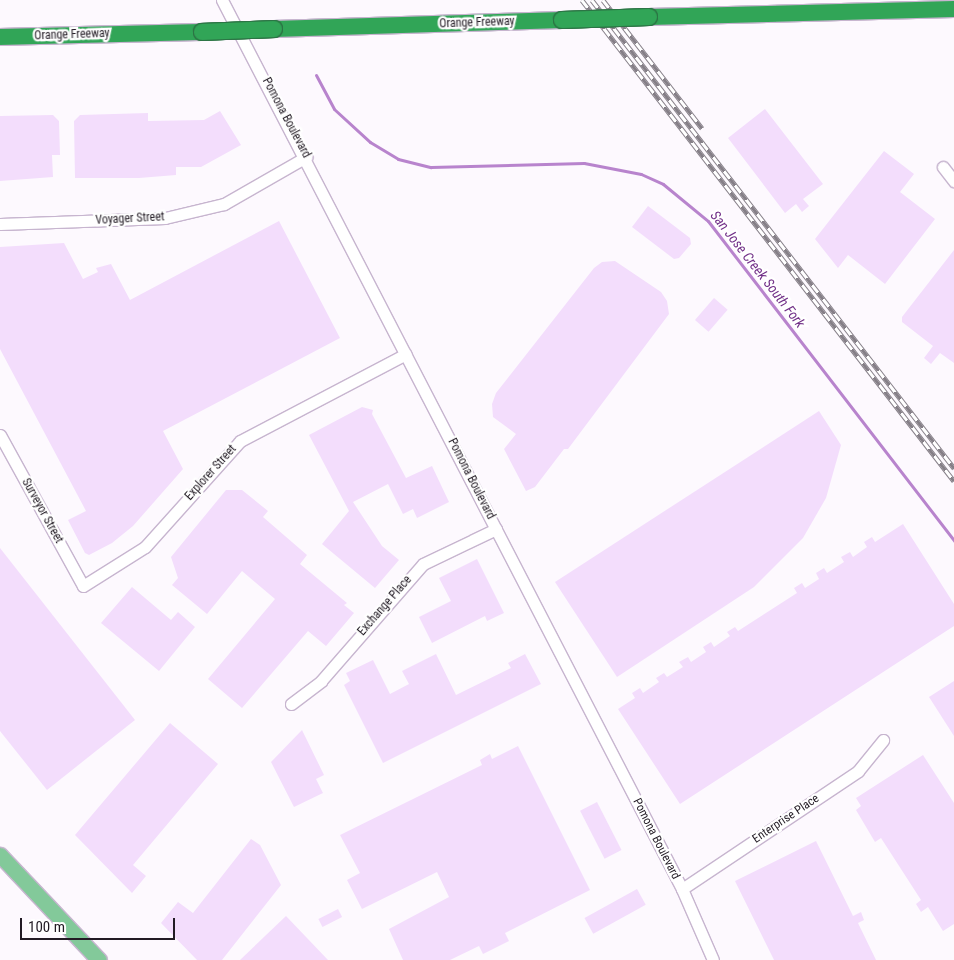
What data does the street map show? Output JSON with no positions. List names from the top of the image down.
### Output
{
  "streets": {
    "highway": ["Orange Freeway"],
    "street": [
      "Pomona Boulevard",
      "Voyager Street",
      "Explorer Street",
      "Surveyor Street",
      "Exchange Place",
      "Enterprise Place"
    ]
  },
  "crossings": [
    ["Pomona Boulevard", "Voyager Street"],
    ["Pomona Boulevard", "Explorer Street"],
    ["Pomona Boulevard", "Exchange Place"],
    ["Pomona Boulevard", "Enterprise Place"],
    ["Explorer Street", "Surveyor Street"]
  ],
  "water": ["San Jose Creek South Fork"],
  "scale_bar": "100 m"
}
